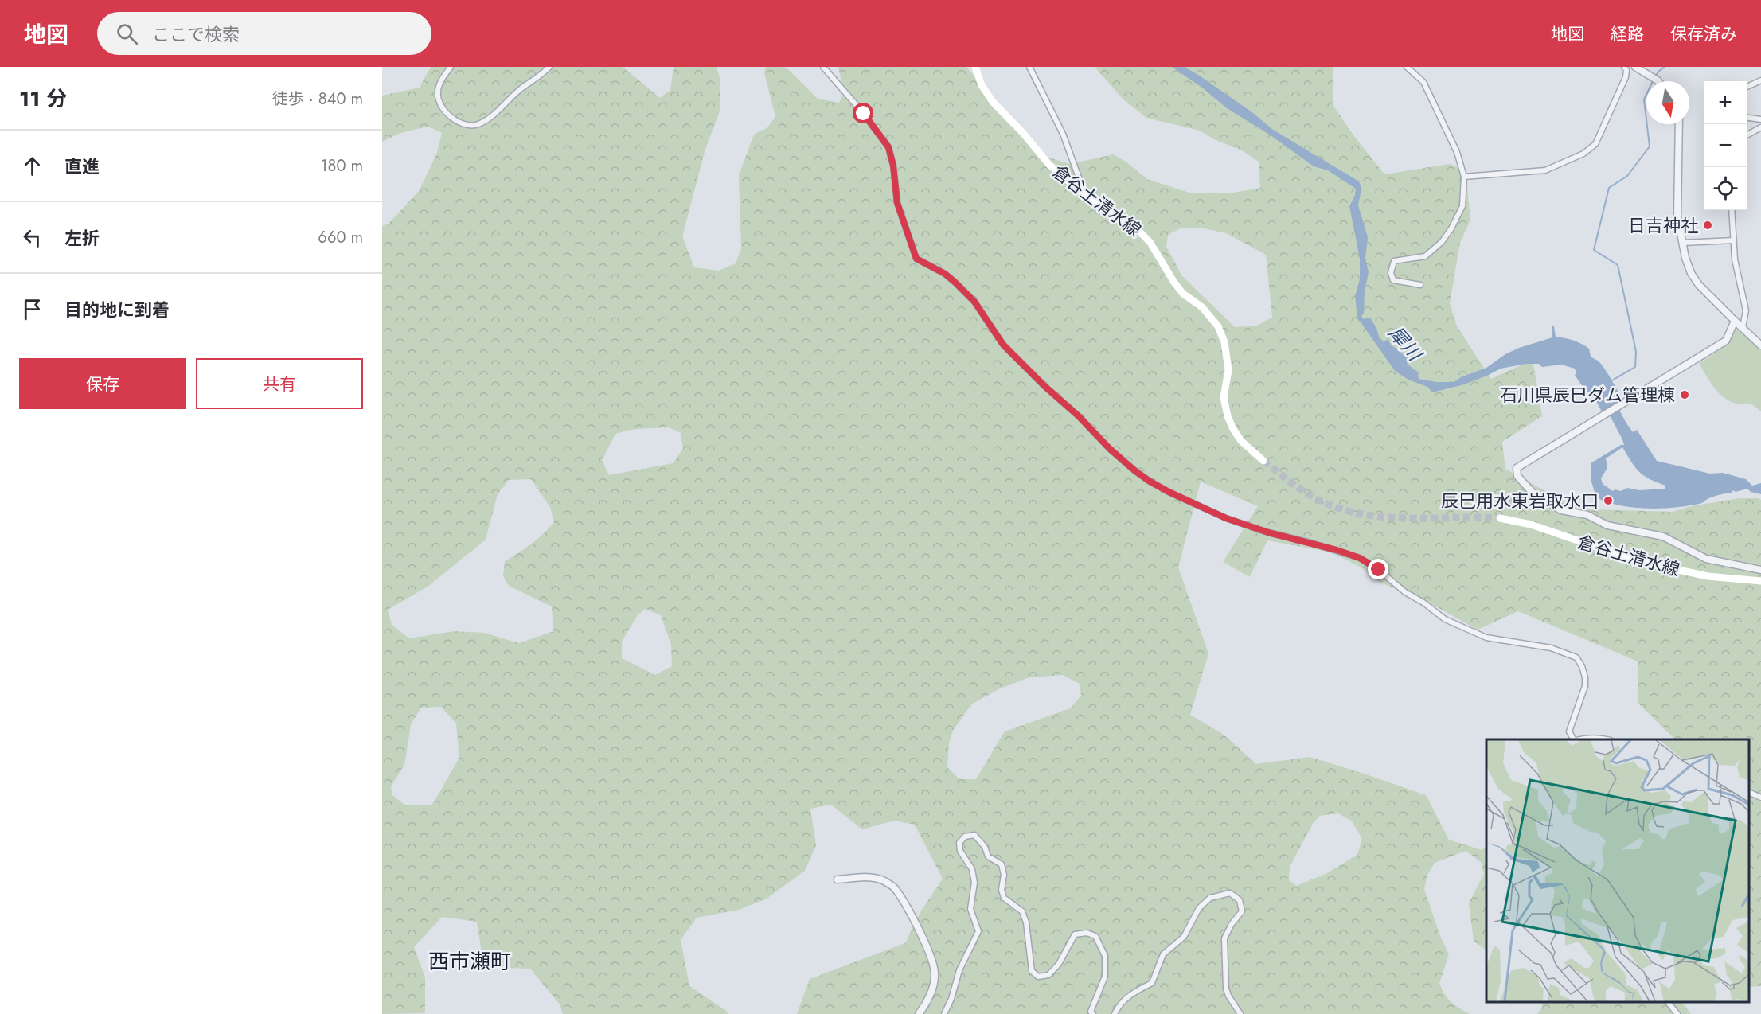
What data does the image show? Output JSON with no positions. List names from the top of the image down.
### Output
{
  "streets": {
    "main road": ["倉谷土清水線"]
  },
  "districts": ["西市瀬町"],
  "water": ["犀川"],
  "places": ["日吉神社", "石川県辰巳ダム管理棟", "辰巳用水東岩取水口"],
  "north": "bottom",
  "page": {
    "header": "地図",
    "search": "ここで検索",
    "nav": ["地図", "経路", "保存済み"],
    "heading": ["11 分", "徒歩 · 840 m"],
    "map_buttons": ["+", "−"],
    "list": [
      ["直進", "180 m"],
      ["左折", "660 m"],
      "目的地に到着"
    ],
    "buttons": ["保存", "共有"]
  }
}
